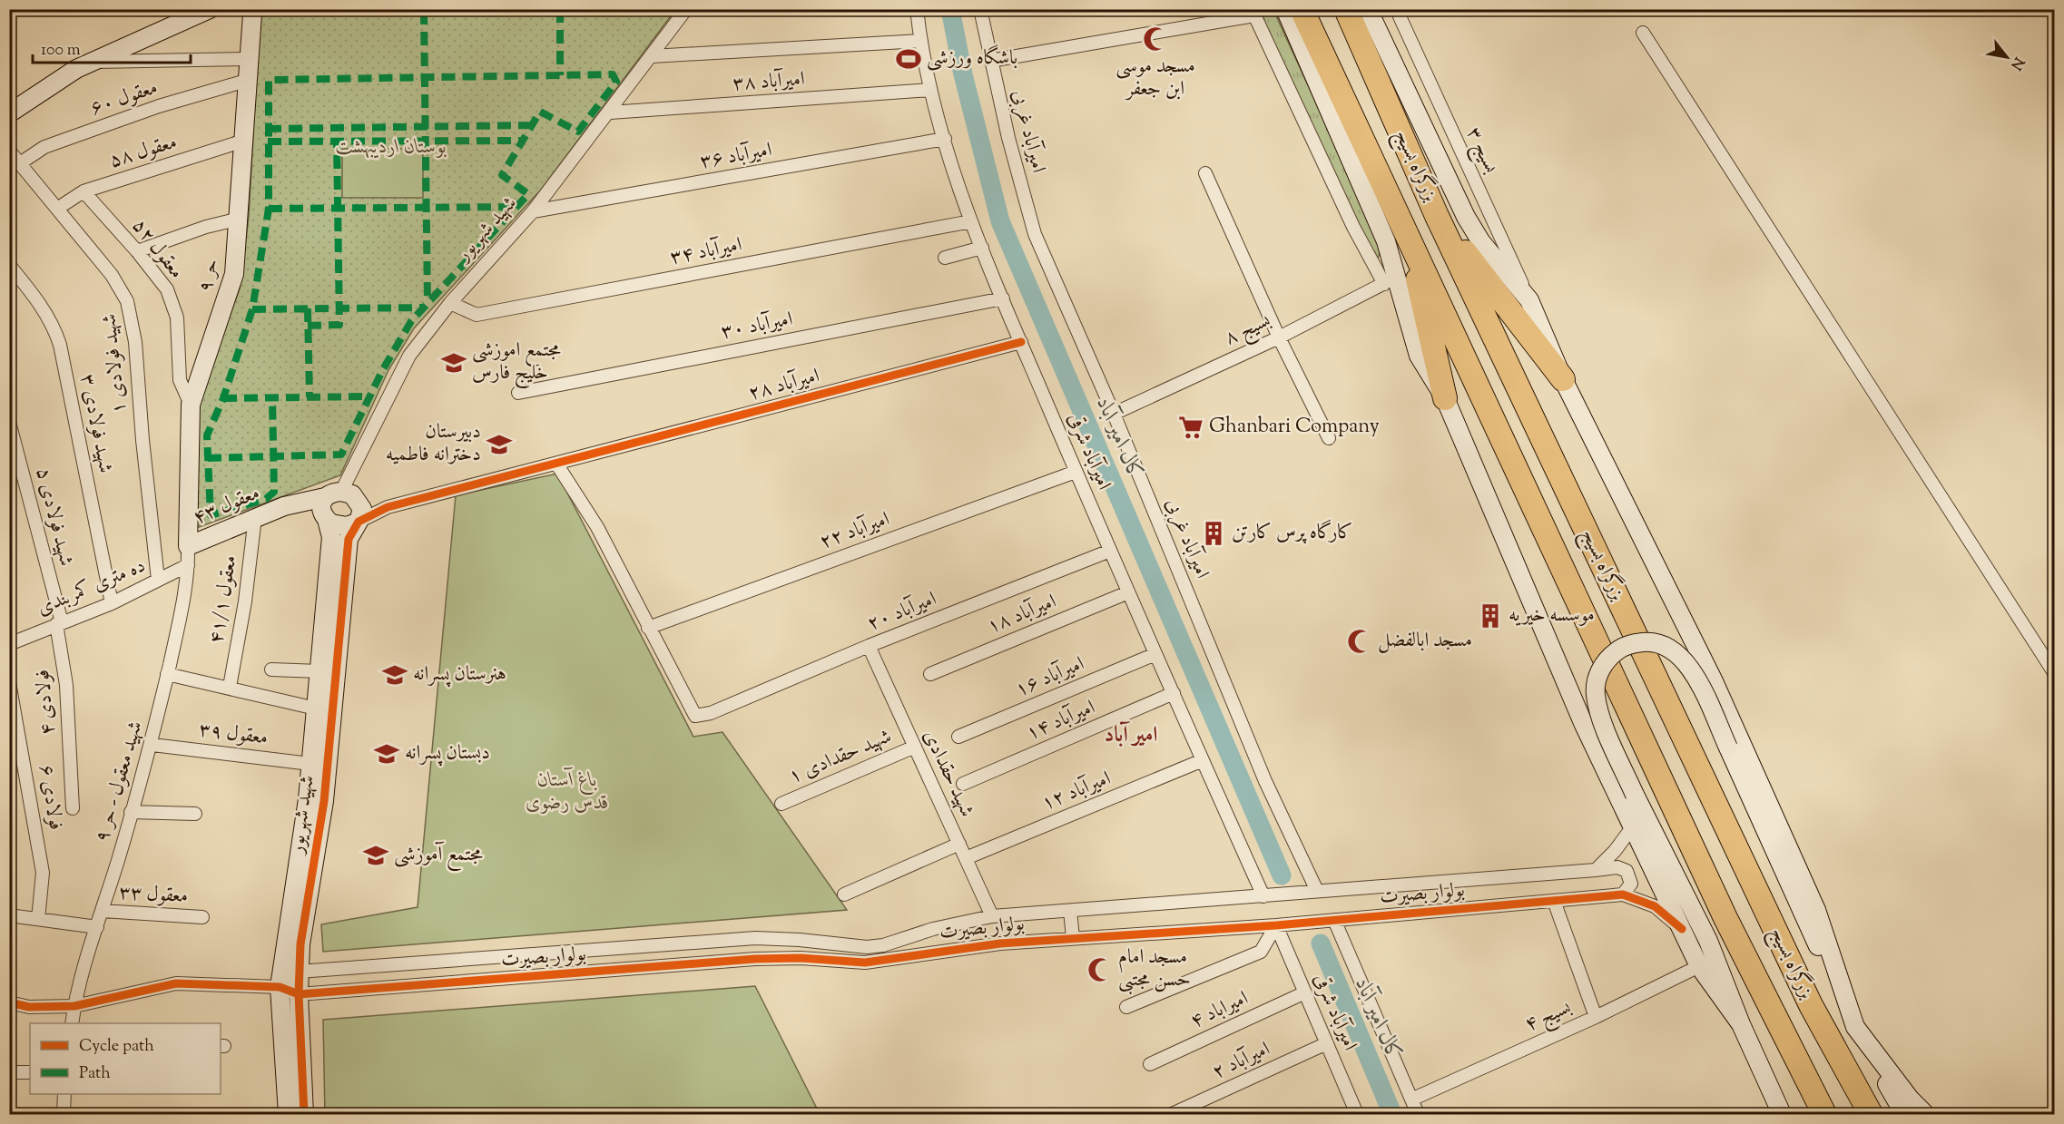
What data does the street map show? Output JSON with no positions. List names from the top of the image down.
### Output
{
  "streets": {
    "highway": ["بزرگراه بسیج"],
    "main road": ["شهید شهریور", "حر ۹", "معقول ۴۳"],
    "street": [
      "امیرآباد ۳۸",
      "معقول ۶۰",
      "امیرآباد غربی",
      "بسیج ۳",
      "معقول ۵۸",
      "امیرآباد ۳۶",
      "معقول ۵۲",
      "امیرآباد ۳۴",
      "امیرآباد ۳۰",
      "بسیج ۸",
      "شهید فولادی ۱",
      "امیرآباد ۲۸",
      "شهید فولادی ۳",
      "امیرآباد شرقی",
      "شهید فولادی ۵",
      "امیرآباد ۲۲",
      "ده متری کمربندی",
      "معقول ۴۱/۱",
      "امیرآباد ۲۰",
      "امیرآباد ۱۸",
      "امیرآباد ۱۶",
      "فولادی ۴",
      "امیرآباد ۱۴",
      "معقول ۳۹",
      "شهید حقدادی ۱",
      "شهید حقدادی",
      "شهید معقول - حر ۹",
      "امیرآباد ۱۲",
      "فولادی ۶",
      "بولوار بصیرت",
      "معقول ۳۳",
      "امیراباد ۴",
      "بسیج ۴",
      "امیرآباد ۲"
    ]
  },
  "crossings": [
    ["امیرآباد ۳۸", "شهید شهریور"],
    ["امیرآباد ۳۸", "امیرآباد شرقی"],
    ["معقول ۶۰", "حر ۹"],
    ["معقول ۶۰", "شهید فولادی ۱"],
    ["امیرآباد غربی", "بسیج ۸"],
    ["امیرآباد غربی", "بولوار بصیرت"],
    ["معقول ۵۸", "معقول ۵۲"],
    ["معقول ۵۸", "حر ۹"],
    ["معقول ۵۸", "شهید فولادی ۱"],
    ["امیرآباد ۳۶", "شهید شهریور"],
    ["امیرآباد ۳۶", "امیرآباد شرقی"],
    ["شهید شهریور", "امیرآباد ۳۴"],
    ["شهید شهریور", "معقول ۴۳"],
    ["شهید شهریور", "معقول ۳۹"],
    ["شهید شهریور", "بولوار بصیرت"],
    ["معقول ۵۲", "حر ۹"],
    ["امیرآباد ۳۴", "امیرآباد شرقی"],
    ["حر ۹", "معقول ۴۳"],
    ["حر ۹", "شهید معقول - حر ۹"],
    ["امیرآباد ۳۰", "امیرآباد شرقی"],
    ["شهید فولادی ۱", "ده متری کمربندی"],
    ["امیرآباد ۲۸", "امیرآباد شرقی"],
    ["شهید فولادی ۳", "ده متری کمربندی"],
    ["امیرآباد شرقی", "امیرآباد ۲۲"],
    ["امیرآباد شرقی", "امیرآباد ۲۰"],
    ["امیرآباد شرقی", "امیرآباد ۱۸"],
    ["امیرآباد شرقی", "امیرآباد ۱۶"],
    ["امیرآباد شرقی", "امیرآباد ۱۴"],
    ["امیرآباد شرقی", "امیرآباد ۱۲"],
    ["امیرآباد شرقی", "بولوار بصیرت"],
    ["امیرآباد شرقی", "امیراباد ۴"],
    ["امیرآباد شرقی", "امیرآباد ۲"],
    ["معقول ۴۳", "معقول ۴۱/۱"],
    ["معقول ۴۳", "شهید معقول - حر ۹"],
    ["شهید فولادی ۵", "ده متری کمربندی"],
    ["شهید فولادی ۵", "فولادی ۴"],
    ["امیرآباد ۲۲", "امیرآباد ۲۰"],
    ["ده متری کمربندی", "فولادی ۴"],
    ["ده متری کمربندی", "شهید معقول - حر ۹"],
    ["امیرآباد ۲۰", "شهید حقدادی"],
    ["معقول ۳۹", "شهید معقول - حر ۹"],
    ["شهید حقدادی ۱", "شهید حقدادی"],
    ["شهید حقدادی", "امیرآباد ۱۲"],
    ["شهید حقدادی", "بولوار بصیرت"],
    ["شهید معقول - حر ۹", "بولوار بصیرت"],
    ["شهید معقول - حر ۹", "معقول ۳۳"]
  ],
  "districts": ["امیر آباد"],
  "water": ["کال امیر آباد"],
  "parks": ["بوستان اردیبهشت", "باغ آستان قدس رضوی"],
  "places": {
    "mosque": ["مسجد موسی ابن جعفر", "مسجد ابالفضل", "مسجد امام حسن مجتبی"],
    "sports": ["باشگاه ورزشی"],
    "school or university": [
      "مجتمع اموزشی خلیج فارس",
      "دبیرستان دخترانه فاطمیه",
      "هنرستان پسرانه",
      "دبستان پسرانه",
      "مجتمع آموزشی"
    ],
    "supermarket": ["Ghanbari Company"],
    "building": ["کارگاه پرس کارتن", "موسسه خیریه"]
  },
  "legend": ["Cycle path", "Path"],
  "scale_bar": "100 m",
  "north": "bottom right"
}
